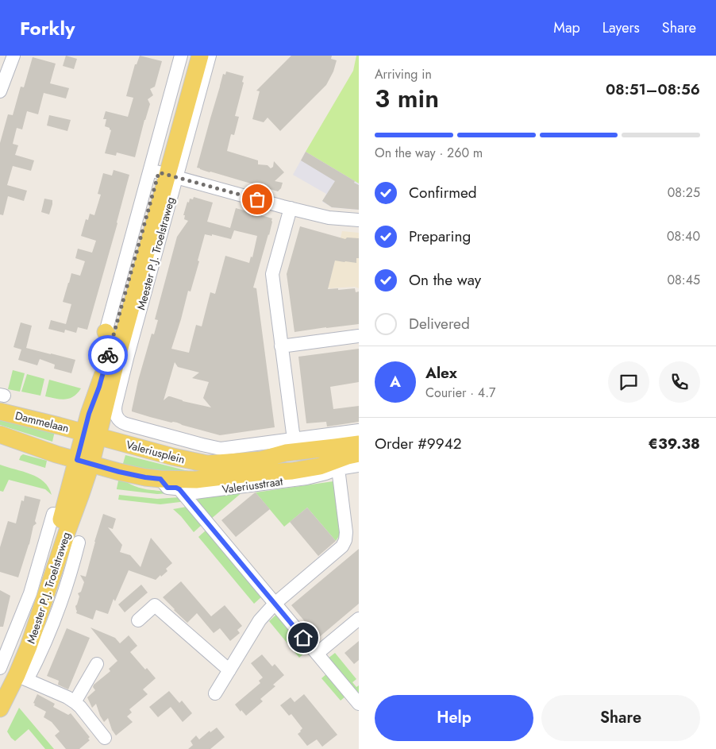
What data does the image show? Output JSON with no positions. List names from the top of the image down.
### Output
{
  "streets": {
    "main road": [
      "Meester P.J. Troelstraweg",
      "Dammelaan",
      "Valeriusplein",
      "Valeriusstraat"
    ]
  },
  "crossings": [
    ["Meester P.J. Troelstraweg", "Dammelaan"],
    ["Meester P.J. Troelstraweg", "Valeriusplein"],
    ["Dammelaan", "Valeriusplein"],
    ["Valeriusplein", "Valeriusstraat"]
  ],
  "page": {
    "header": "Forkly",
    "nav": ["Map", "Layers", "Share"],
    "heading": ["3 min", "Arriving in", "08:51–08:56"],
    "panel": [
      "Alex",
      "Courier · 4.7",
      "Order #9942",
      "€39.38"
    ],
    "bar": "On the way · 260 m",
    "list": [
      ["Confirmed", "08:25"],
      ["Preparing", "08:40"],
      ["On the way", "08:45"],
      "Delivered"
    ],
    "round": "A",
    "buttons": ["Help", "Share"]
  }
}
